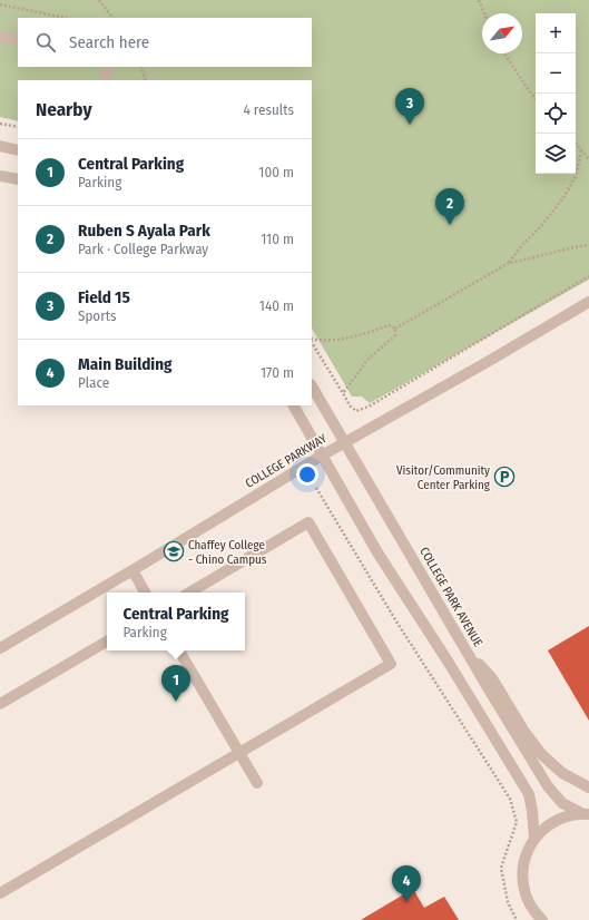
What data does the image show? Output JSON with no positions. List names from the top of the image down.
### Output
{
  "streets": {
    "street": ["COLLEGE PARKWAY", "COLLEGE PARK AVENUE"]
  },
  "crossings": [
    ["COLLEGE PARKWAY", "COLLEGE PARK AVENUE"]
  ],
  "places": {
    "parking": ["Visitor/Community Center Parking"],
    "school or university": ["Chaffey College - Chino Campus"]
  },
  "north": "top right",
  "page": {
    "map_buttons": ["+", "−"],
    "search": "Search here",
    "heading": ["Nearby", "4 results"],
    "pins": [
      "3",
      "2",
      "1",
      "4"
    ],
    "list": [
      {
        "mark": "1",
        "name": "Central Parking",
        "note": "Parking",
        "value": "100 m"
      },
      {
        "mark": "2",
        "name": "Ruben S Ayala Park",
        "note": "Park · College Parkway",
        "value": "110 m"
      },
      {
        "mark": "3",
        "name": "Field 15",
        "note": "Sports",
        "value": "140 m"
      },
      {
        "mark": "4",
        "name": "Main Building",
        "note": "Place",
        "value": "170 m"
      }
    ],
    "popup": ["Central Parking", "Parking"]
  }
}
